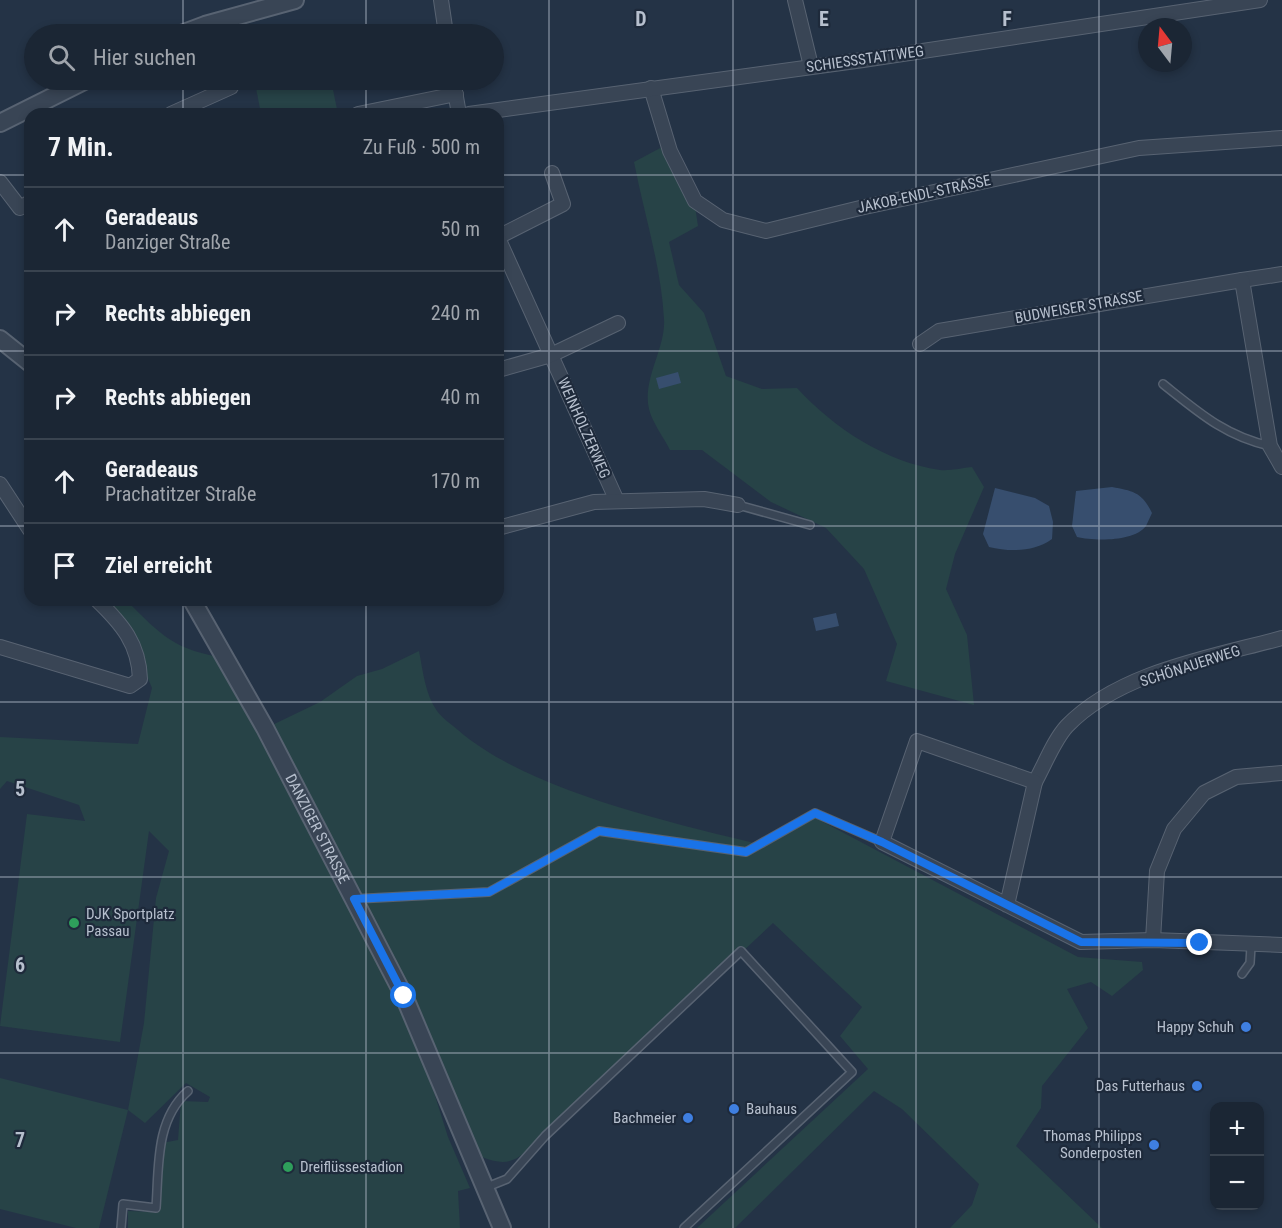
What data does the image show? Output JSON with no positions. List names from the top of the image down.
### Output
{
  "streets": {
    "street": [
      "SCHIESSSTATTWEG",
      "JAKOB-ENDL-STRASSE",
      "BUDWEISER STRASSE",
      "WEINHOLZERWEG",
      "SCHÖNAUERWEG",
      "DANZIGER STRASSE"
    ]
  },
  "crossings": [
    ["SCHIESSSTATTWEG", "JAKOB-ENDL-STRASSE"]
  ],
  "places": [
    "DJK Sportplatz Passau",
    "Happy Schuh",
    "Das Futterhaus",
    "Bauhaus",
    "Bachmeier",
    "Thomas Philipps Sonderposten",
    "Dreiflüssestadion"
  ],
  "north": "top",
  "page": {
    "search": "Hier suchen",
    "heading": ["7 Min.", "Zu Fuß · 500 m"],
    "list": [
      ["Geradeaus", "Danziger Straße", "50 m"],
      ["Rechts abbiegen", "240 m"],
      ["Rechts abbiegen", "40 m"],
      ["Geradeaus", "Prachatitzer Straße", "170 m"],
      "Ziel erreicht"
    ],
    "map_buttons": ["+", "−"]
  },
  "grid": {
    "columns": ["D", "E", "F"],
    "rows": ["5", "6", "7"]
  }
}
